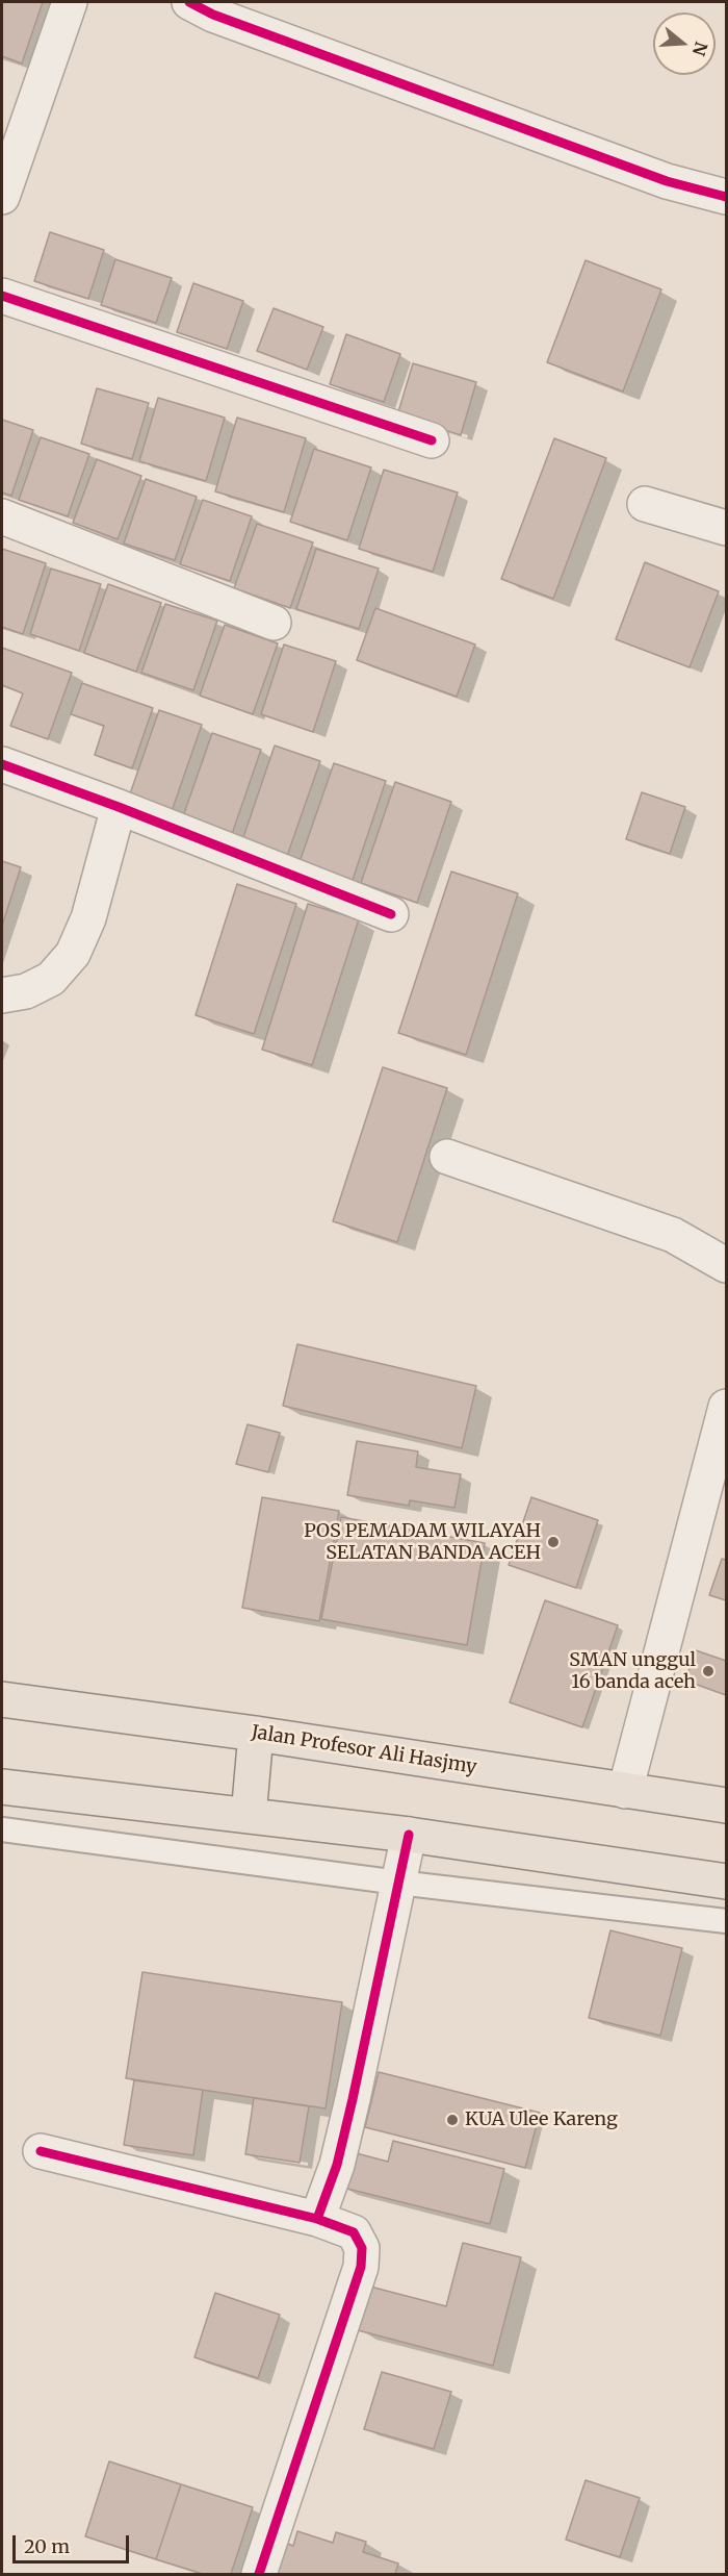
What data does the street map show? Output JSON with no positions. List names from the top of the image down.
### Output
{
  "streets": {
    "main road": ["Jalan Profesor Ali Hasjmy"]
  },
  "places": ["POS PEMADAM WILAYAH SELATAN BANDA ACEH", "SMAN unggul 16 banda aceh", "KUA Ulee Kareng"],
  "scale_bar": "20 m",
  "north": "right"
}
